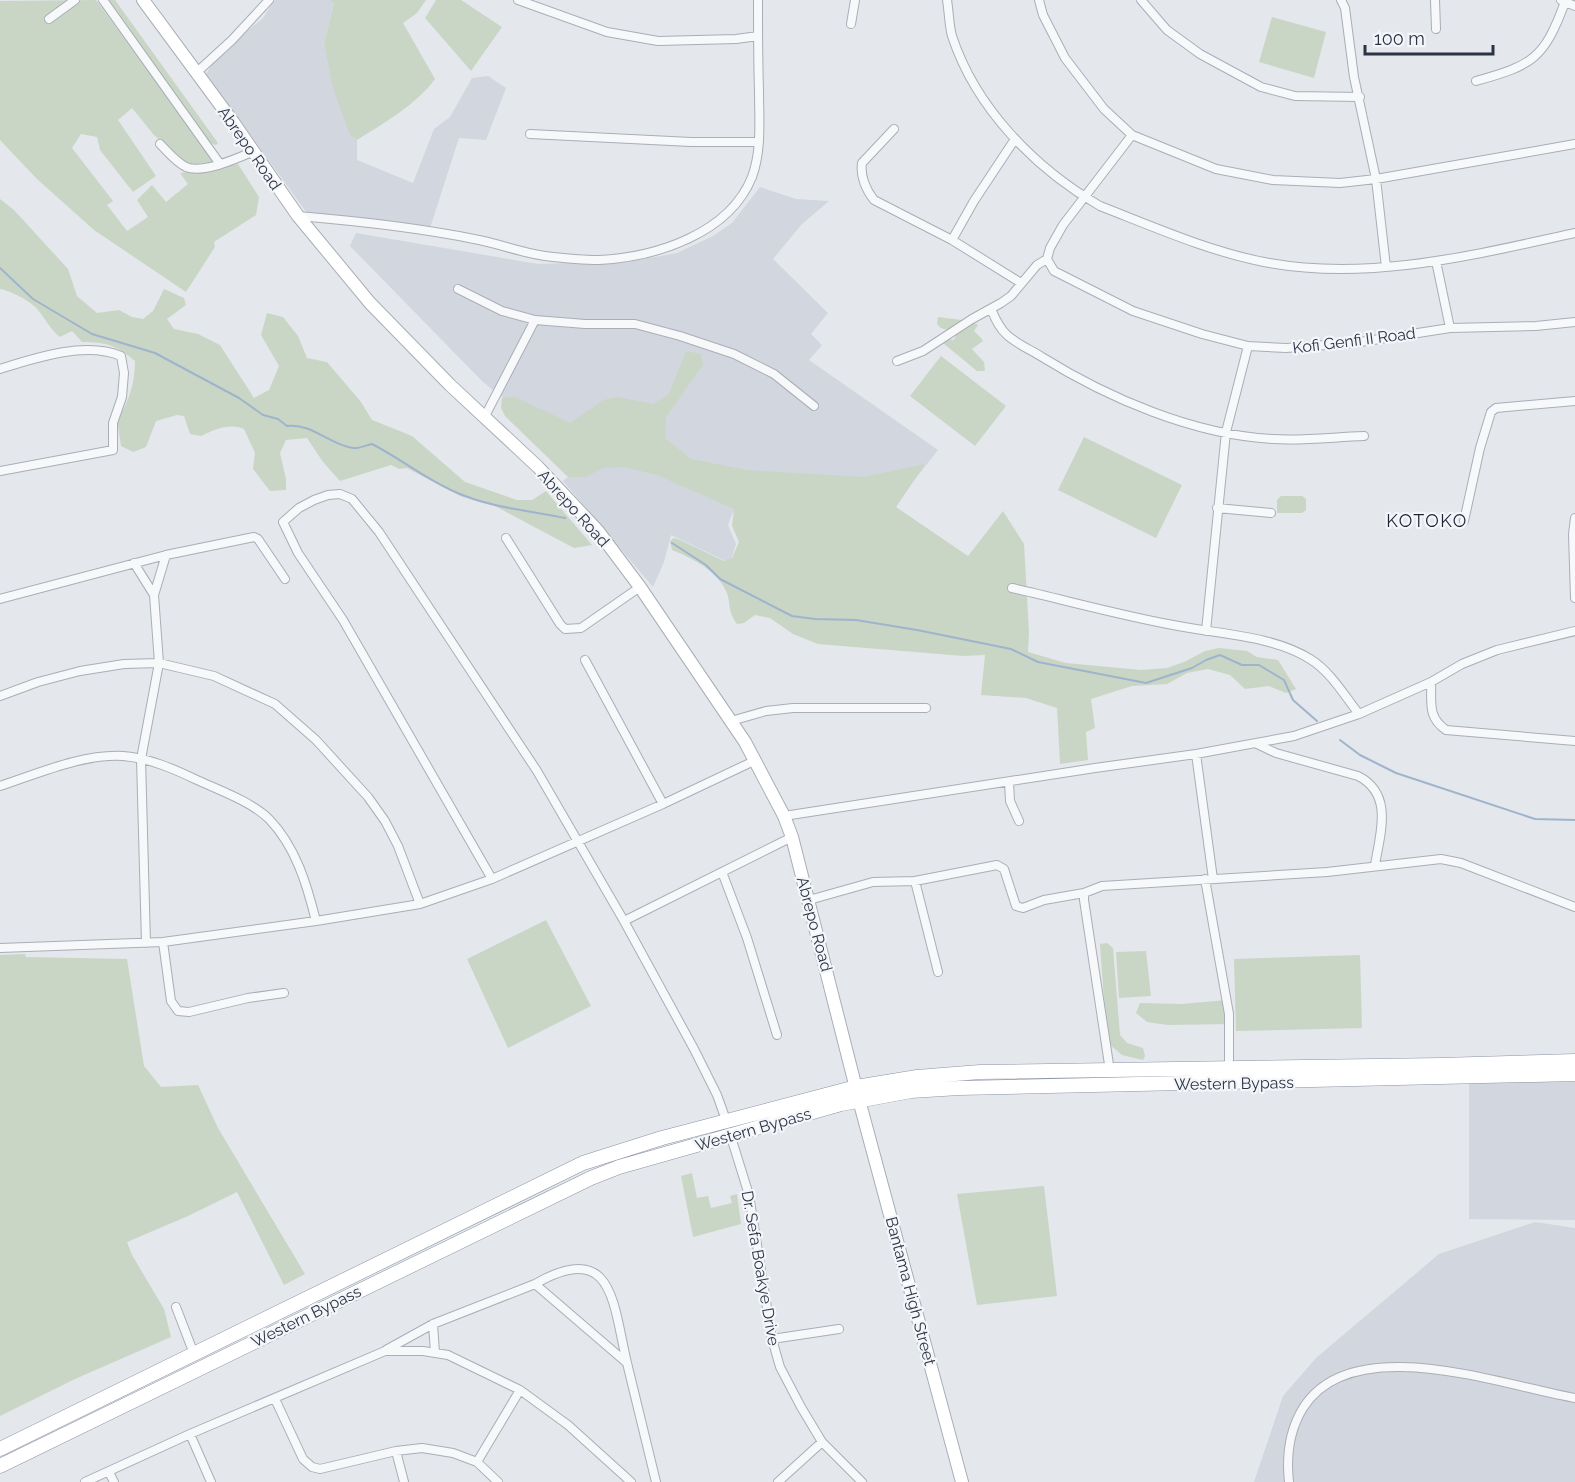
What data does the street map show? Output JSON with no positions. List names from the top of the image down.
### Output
{
  "streets": {
    "highway": ["Western Bypass"],
    "main road": ["Abrepo Road", "Bantama High Street"],
    "street": ["Kofi Genfi II Road", "Dr. Sefa Boakye Drive"]
  },
  "crossings": [
    ["Abrepo Road", "Western Bypass"],
    ["Abrepo Road", "Bantama High Street"],
    ["Western Bypass", "Dr. Sefa Boakye Drive"],
    ["Western Bypass", "Bantama High Street"]
  ],
  "districts": ["KOTOKO"],
  "scale_bar": "100 m"
}
